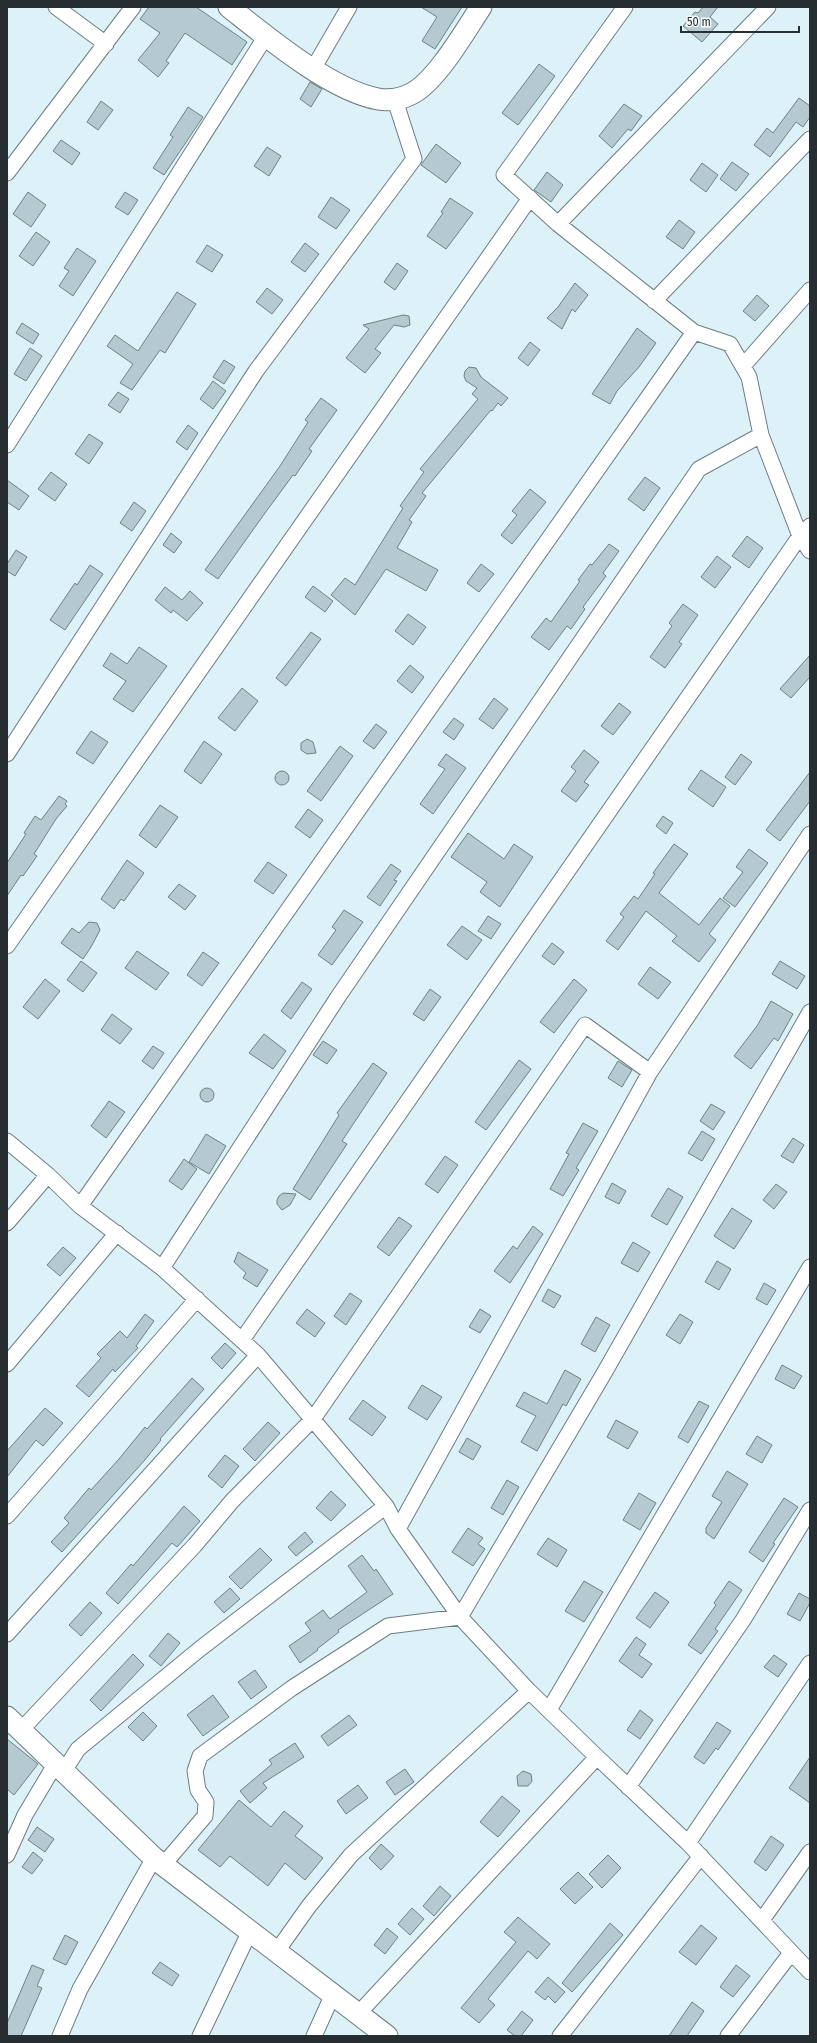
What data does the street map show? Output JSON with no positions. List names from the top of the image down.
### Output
{
  "scale_bar": "50 m"
}
